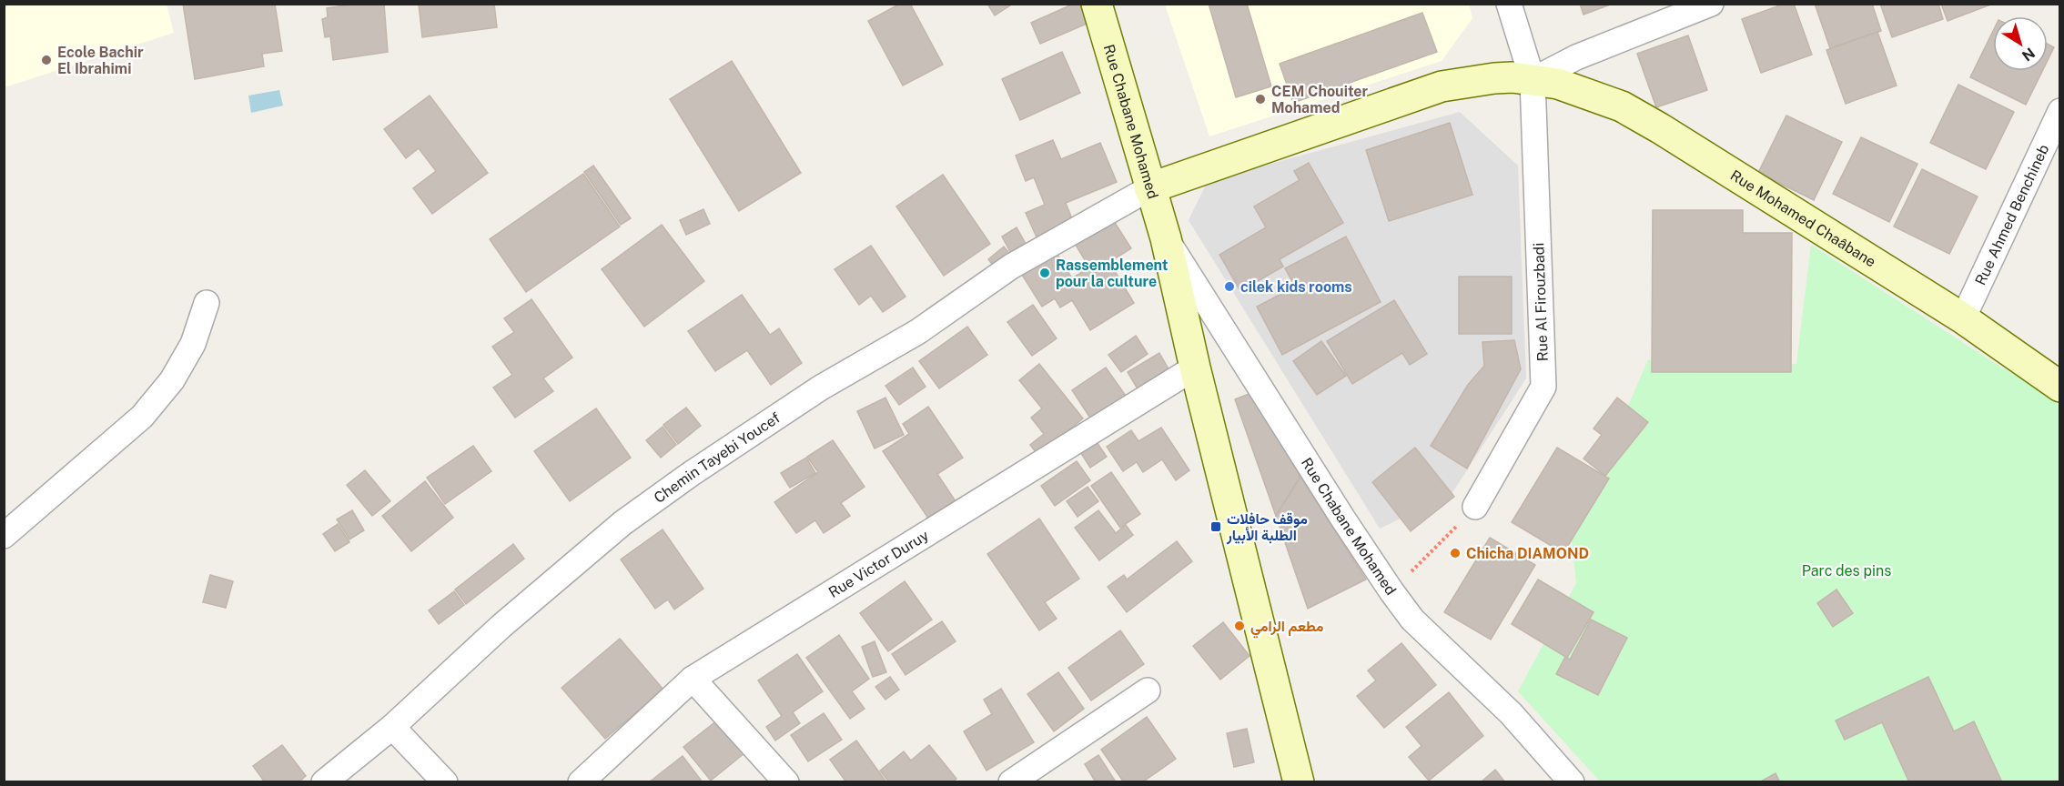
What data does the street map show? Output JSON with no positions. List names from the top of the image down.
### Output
{
  "streets": {
    "street": [
      "Rue Chabane Mohamed",
      "Rue Ahmed Benchineb",
      "Rue Mohamed Chaâbane",
      "Rue Al Firouzbadi",
      "Chemin Tayebi Youcef",
      "Rue Victor Duruy"
    ]
  },
  "crossings": [
    ["Rue Chabane Mohamed", "Rue Mohamed Chaâbane"],
    ["Rue Chabane Mohamed", "Chemin Tayebi Youcef"],
    ["Rue Chabane Mohamed", "Rue Victor Duruy"],
    ["Rue Ahmed Benchineb", "Rue Mohamed Chaâbane"],
    ["Rue Mohamed Chaâbane", "Rue Al Firouzbadi"],
    ["Rue Mohamed Chaâbane", "Chemin Tayebi Youcef"]
  ],
  "parks": ["Parc des pins"],
  "places": {
    "other": [
      "Ecole Bachir El Ibrahimi",
      "CEM Chouiter Mohamed",
      "Rassemblement pour la culture",
      "cilek kids rooms",
      "Chicha DIAMOND",
      "مطعم الرامي"
    ],
    "transit": ["موقف حافلات الطلبة الأبيار"]
  },
  "north": "bottom right"
}
